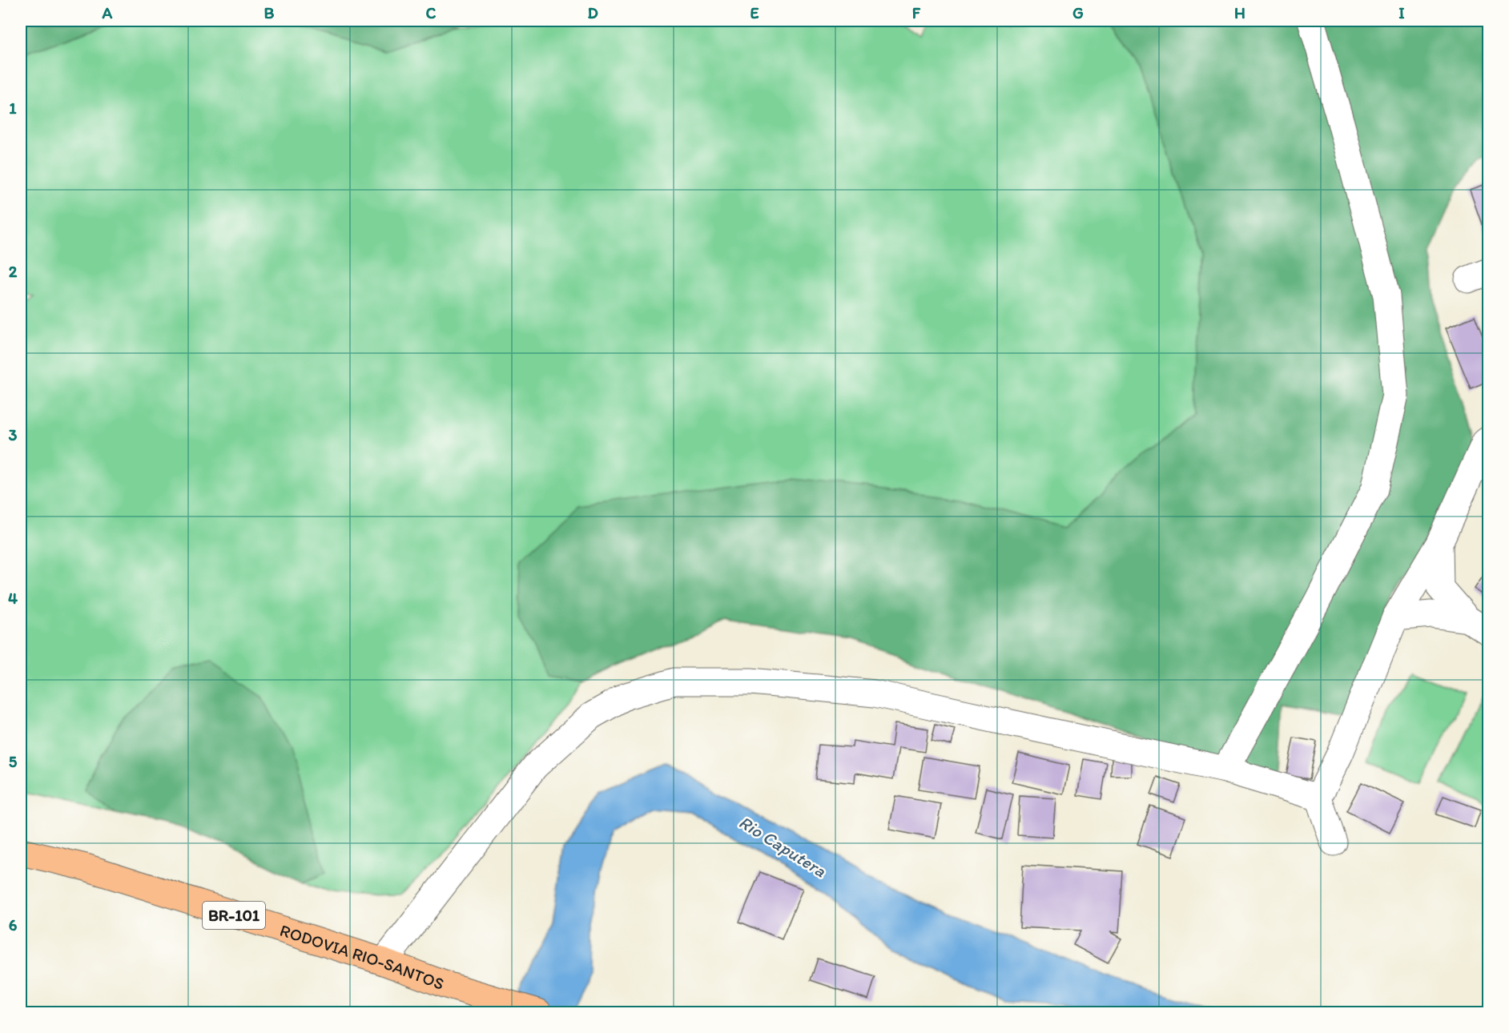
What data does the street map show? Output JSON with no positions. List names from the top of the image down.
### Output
{
  "streets": {
    "highway": ["BR-101", "RODOVIA RIO-SANTOS"]
  },
  "water": ["Rio Caputera"],
  "grid": {
    "columns": [
      "A",
      "B",
      "C",
      "D",
      "E",
      "F",
      "G",
      "H",
      "I"
    ],
    "rows": [
      "1",
      "2",
      "3",
      "4",
      "5",
      "6"
    ]
  }
}
